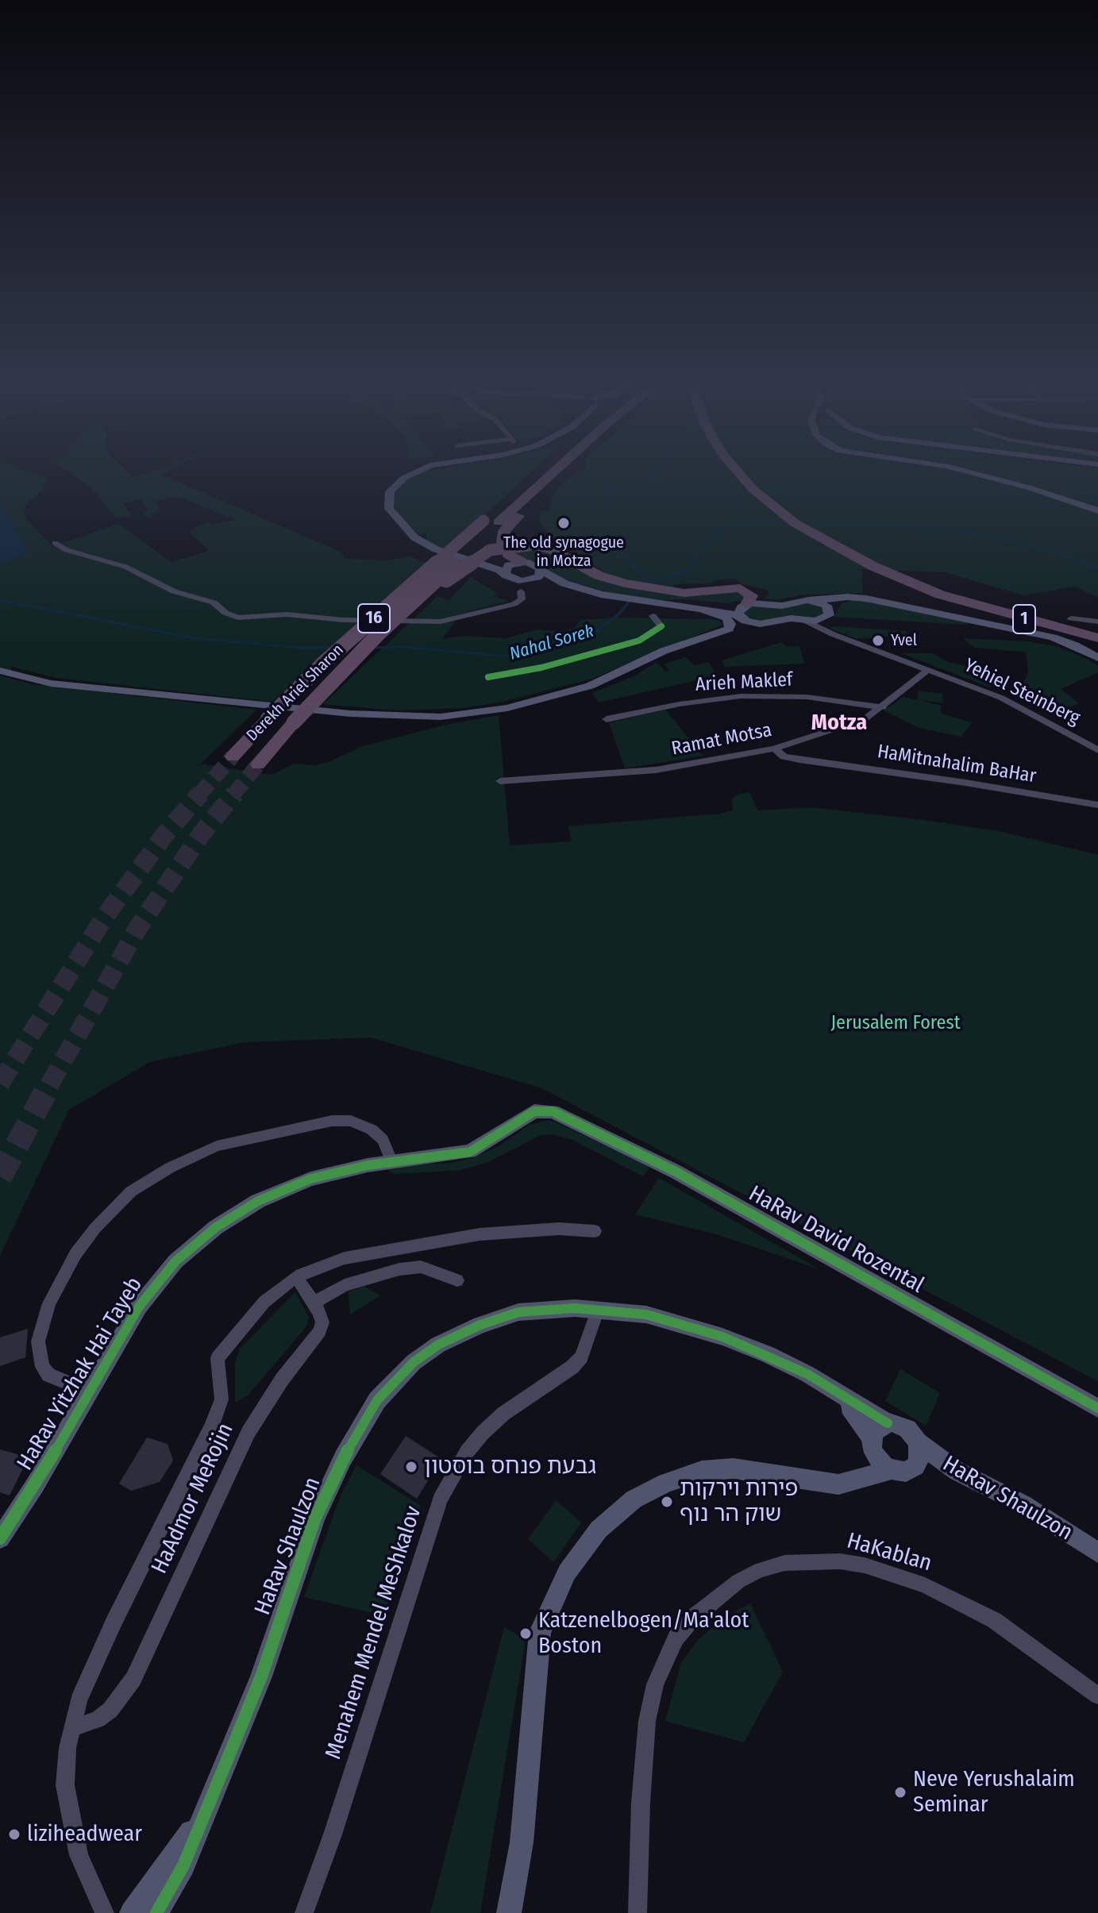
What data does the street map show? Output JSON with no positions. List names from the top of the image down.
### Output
{
  "streets": {
    "highway": ["16", "1", "Derekh Ariel Sharon"],
    "main road": ["HaRav David Rozental", "HaRav Yitzhak Hai Tayeb", "HaRav Shaulzon"],
    "street": [
      "Arieh Maklef",
      "Yehiel Steinberg",
      "Ramat Motsa",
      "HaMitnahalim BaHar",
      "HaAdmor MeRojin",
      "HaKablan",
      "Menahem Mendel MeShkalov"
    ]
  },
  "crossings": [
    ["Arieh Maklef", "Ramat Motsa"],
    ["Yehiel Steinberg", "Ramat Motsa"],
    ["Ramat Motsa", "HaMitnahalim BaHar"],
    ["HaRav David Rozental", "HaRav Yitzhak Hai Tayeb"],
    ["HaRav Shaulzon", "Menahem Mendel MeShkalov"]
  ],
  "districts": ["Motza"],
  "water": ["Nahal Sorek"],
  "parks": ["Jerusalem Forest"],
  "places": [
    "The old synagogue in Motza",
    "Yvel",
    "גבעת פנחס בוסטון",
    "פירות וירקות שוק הר נוף",
    "Katzenelbogen/Ma'alot Boston",
    "Neve Yerushalaim Seminar",
    "liziheadwear"
  ]
}
